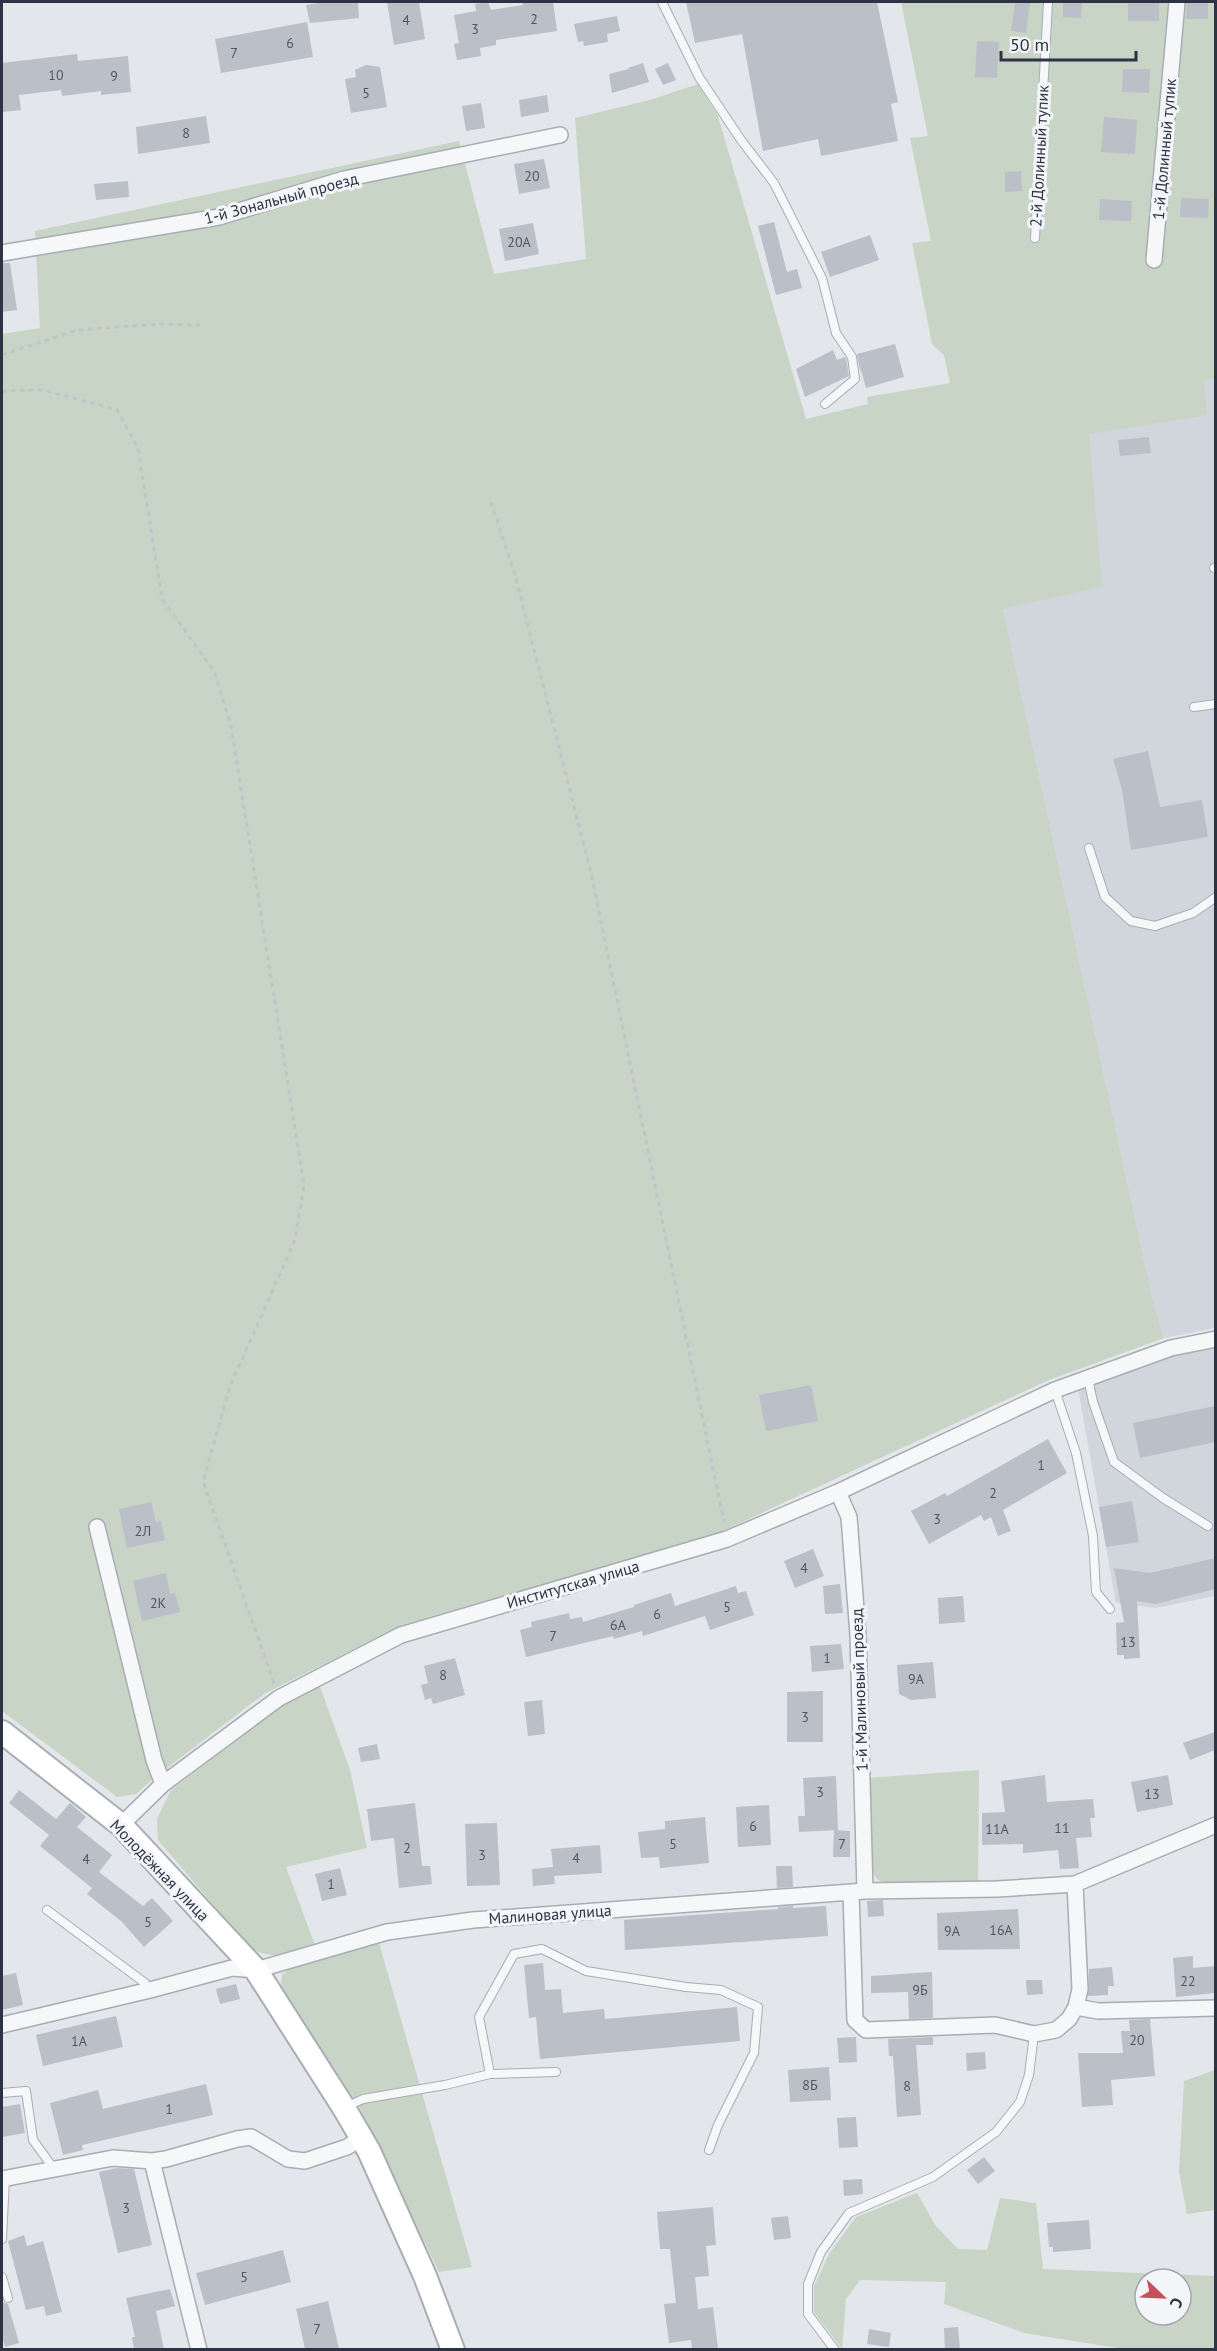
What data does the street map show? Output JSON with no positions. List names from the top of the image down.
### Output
{
  "streets": {
    "street": [
      "1-й Долинный тупик",
      "1-й Зональный проезд",
      "Институтская улица",
      "1-й Малиновый проезд",
      "Молодёжная улица",
      "Малиновая улица"
    ],
    "lane": ["2-й Долинный тупик"]
  },
  "crossings": [
    ["Институтская улица", "1-й Малиновый проезд"],
    ["Институтская улица", "Молодёжная улица"],
    ["1-й Малиновый проезд", "Малиновая улица"],
    ["Молодёжная улица", "Малиновая улица"]
  ],
  "house_numbers": [
    "2",
    "4",
    "3",
    "6",
    "7",
    "10",
    "9",
    "5",
    "8",
    "20",
    "20А",
    "1",
    "2",
    "3",
    "2Л",
    "4",
    "2К",
    "5",
    "6",
    "6А",
    "7",
    "13",
    "1",
    "8",
    "9А",
    "3",
    "3",
    "13",
    "6",
    "11",
    "11А",
    "5",
    "7",
    "2",
    "3",
    "4",
    "4",
    "1",
    "5",
    "16А",
    "9А",
    "22",
    "9Б",
    "20",
    "1А",
    "8Б",
    "8",
    "1",
    "3",
    "5",
    "7"
  ],
  "scale_bar": "50 m",
  "north": "bottom right"
}
